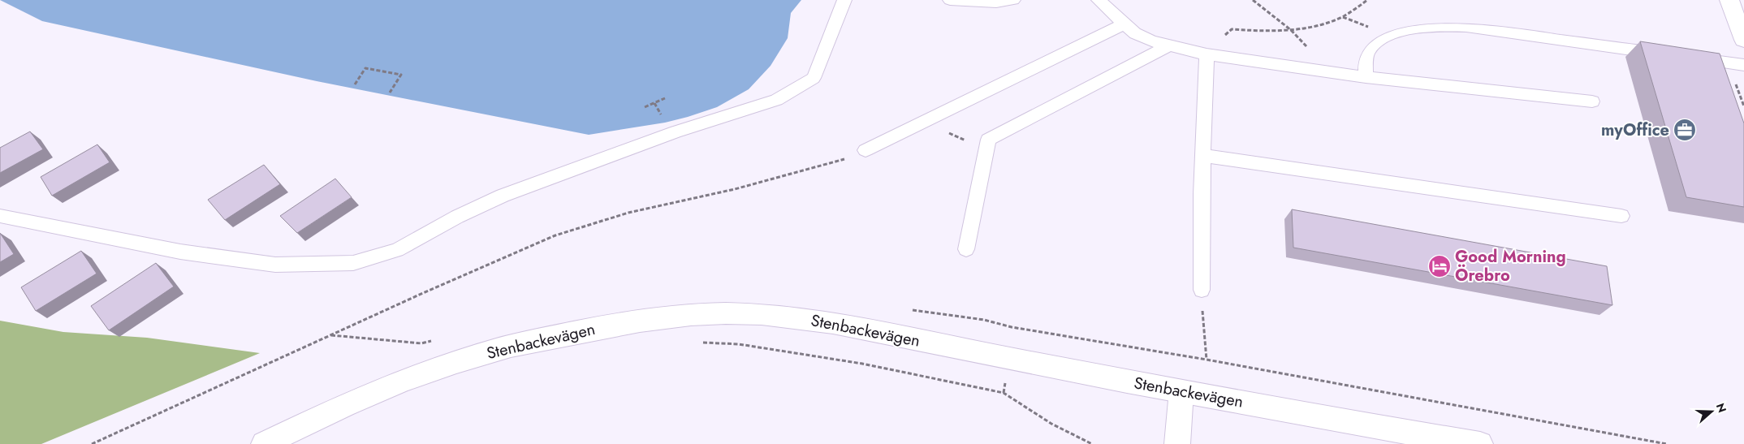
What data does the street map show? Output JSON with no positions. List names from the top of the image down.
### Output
{
  "streets": {
    "street": ["Stenbackevägen"]
  },
  "places": {
    "office": ["myOffice"],
    "hotel": ["Good Morning Örebro"]
  },
  "north": "right"
}
